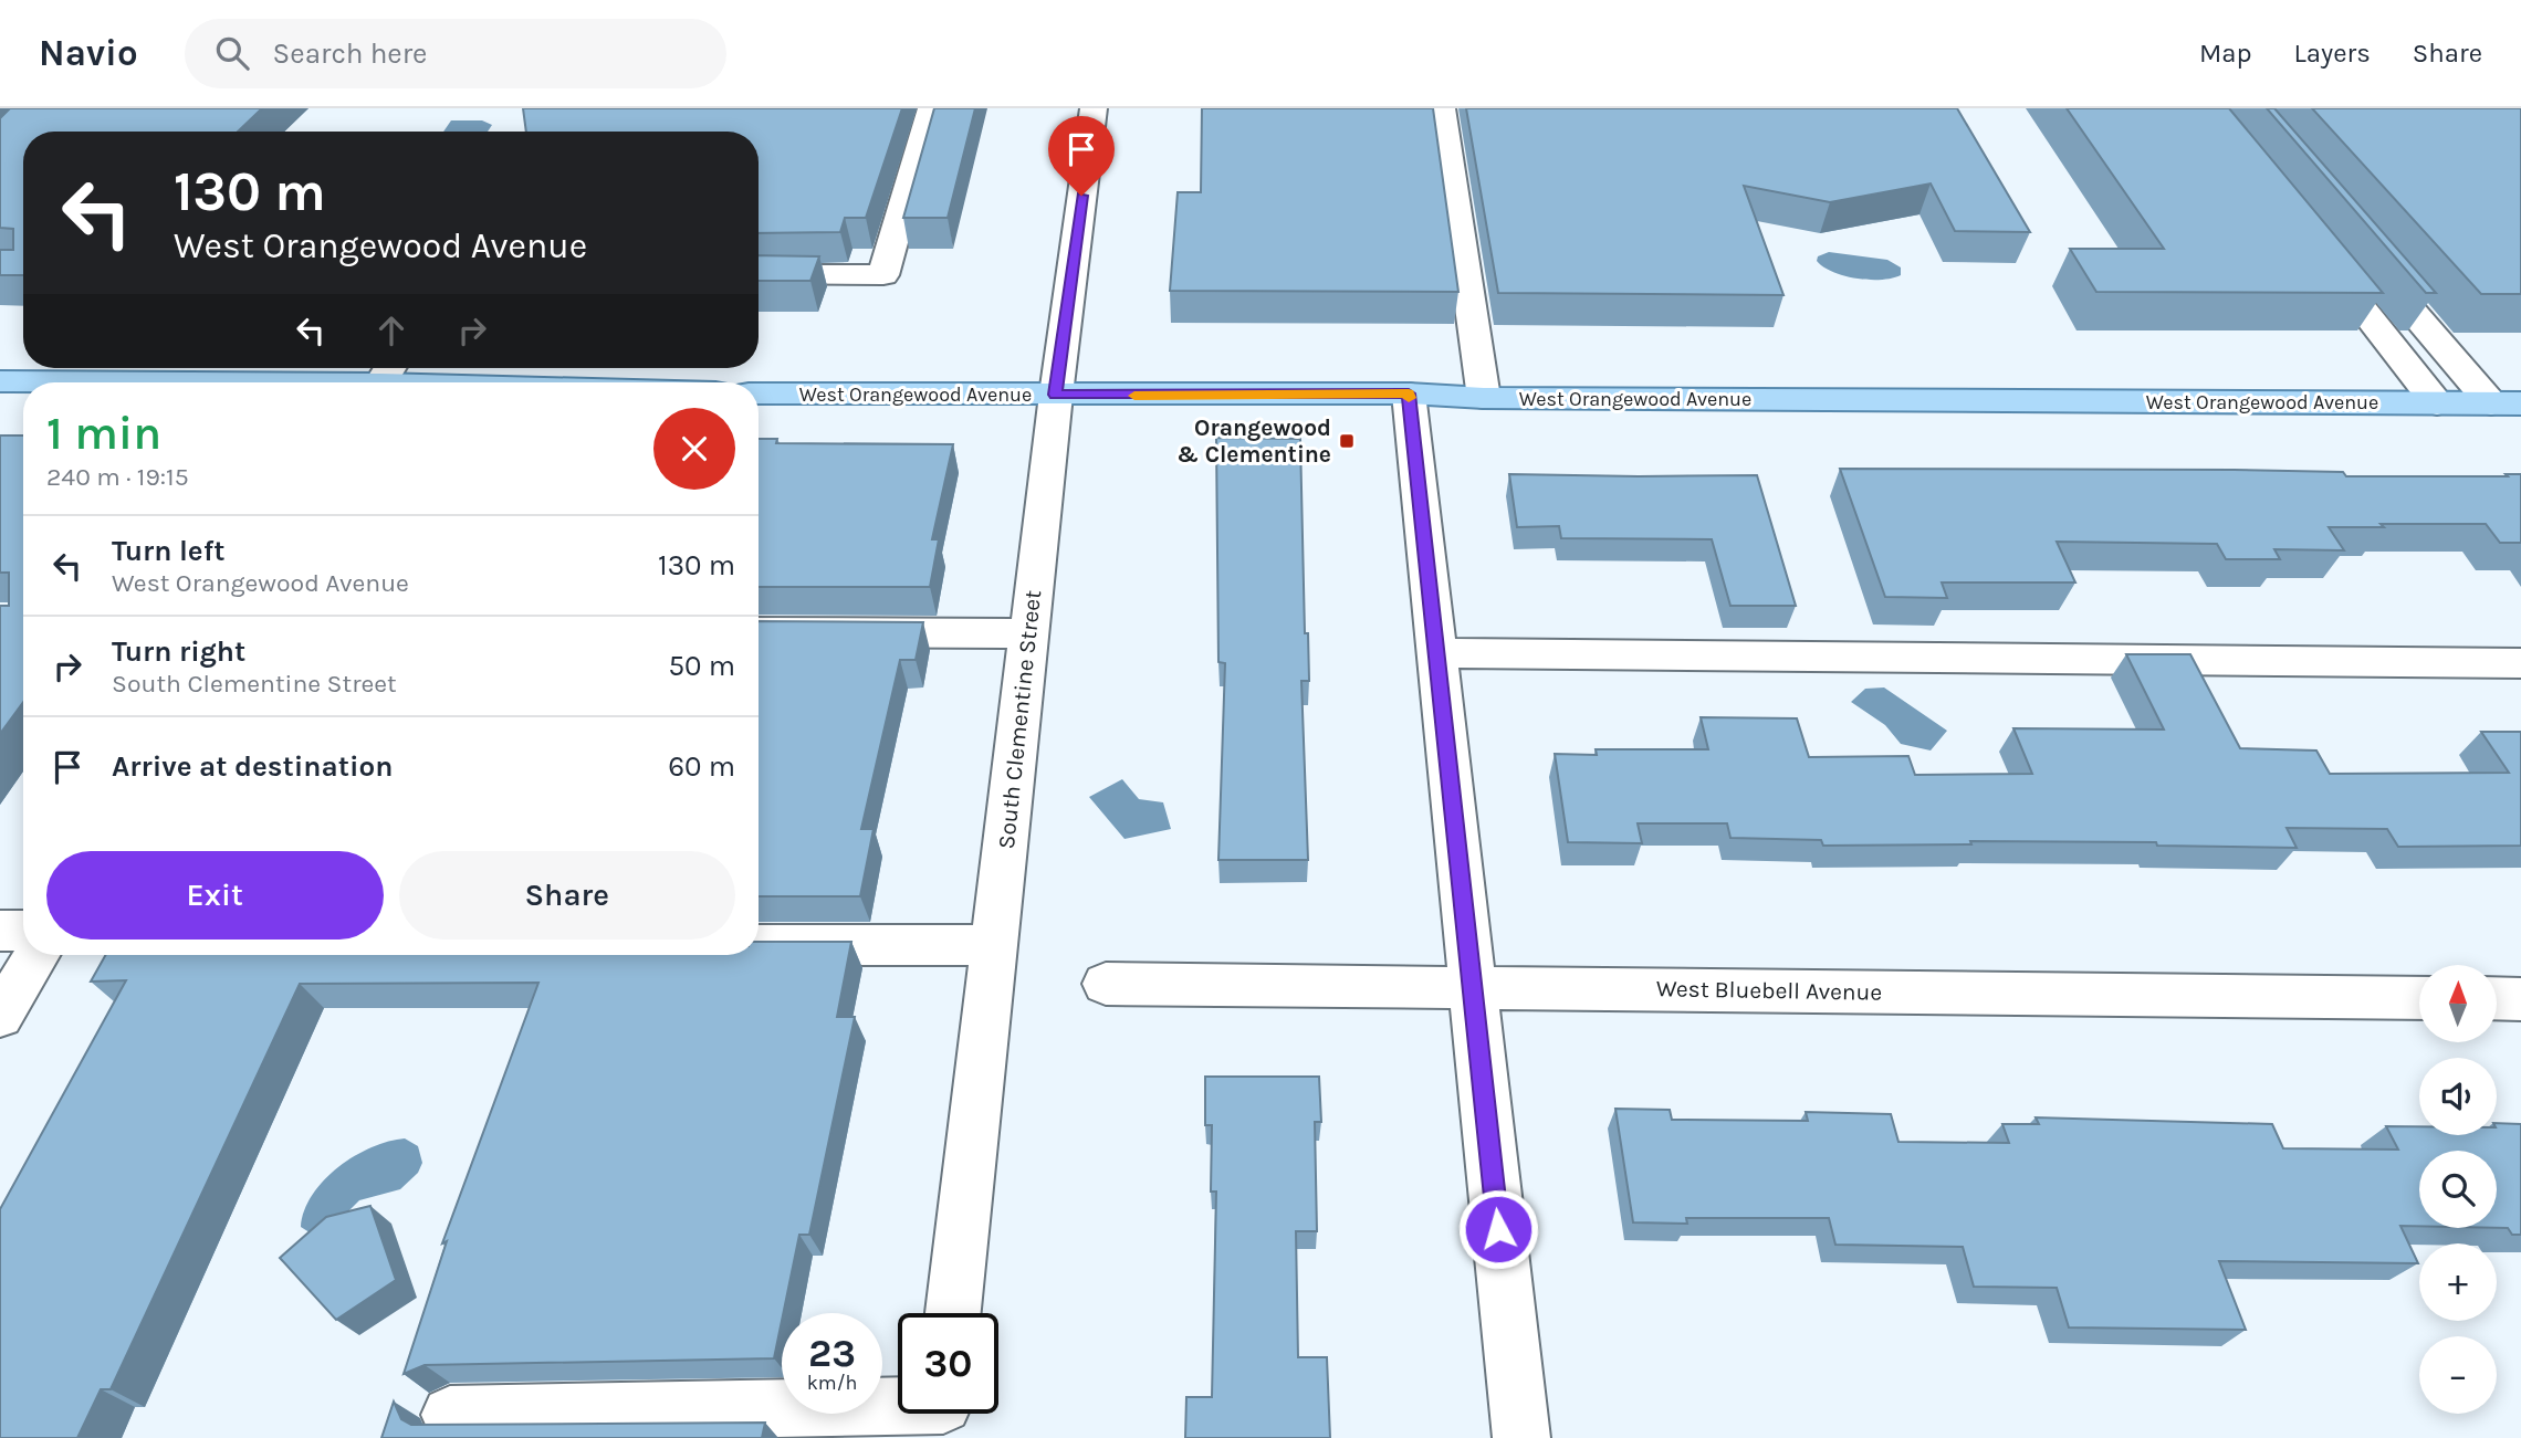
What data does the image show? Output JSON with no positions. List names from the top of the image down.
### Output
{
  "streets": {
    "main road": ["West Orangewood Avenue"],
    "street": ["South Clementine Street", "West Bluebell Avenue"]
  },
  "crossings": [
    ["West Orangewood Avenue", "South Clementine Street"]
  ],
  "places": {
    "transit": ["Orangewood & Clementine"]
  },
  "north": "top",
  "page": {
    "header": "Navio",
    "search": "Search here",
    "nav": ["Map", "Layers", "Share"],
    "turn": ["130 m", "West Orangewood Avenue"],
    "heading": ["1 min", "240 m · 19:15"],
    "list": [
      {
        "name": "Turn left",
        "note": "West Orangewood Avenue",
        "value": "130 m"
      },
      {
        "name": "Turn right",
        "note": "South Clementine Street",
        "value": "50 m"
      },
      {
        "name": "Arrive at destination",
        "value": "60 m"
      }
    ],
    "buttons": ["Exit", "Share"],
    "map_buttons": ["+", "−"],
    "speed": "23 km/h",
    "limit": "30"
  }
}
